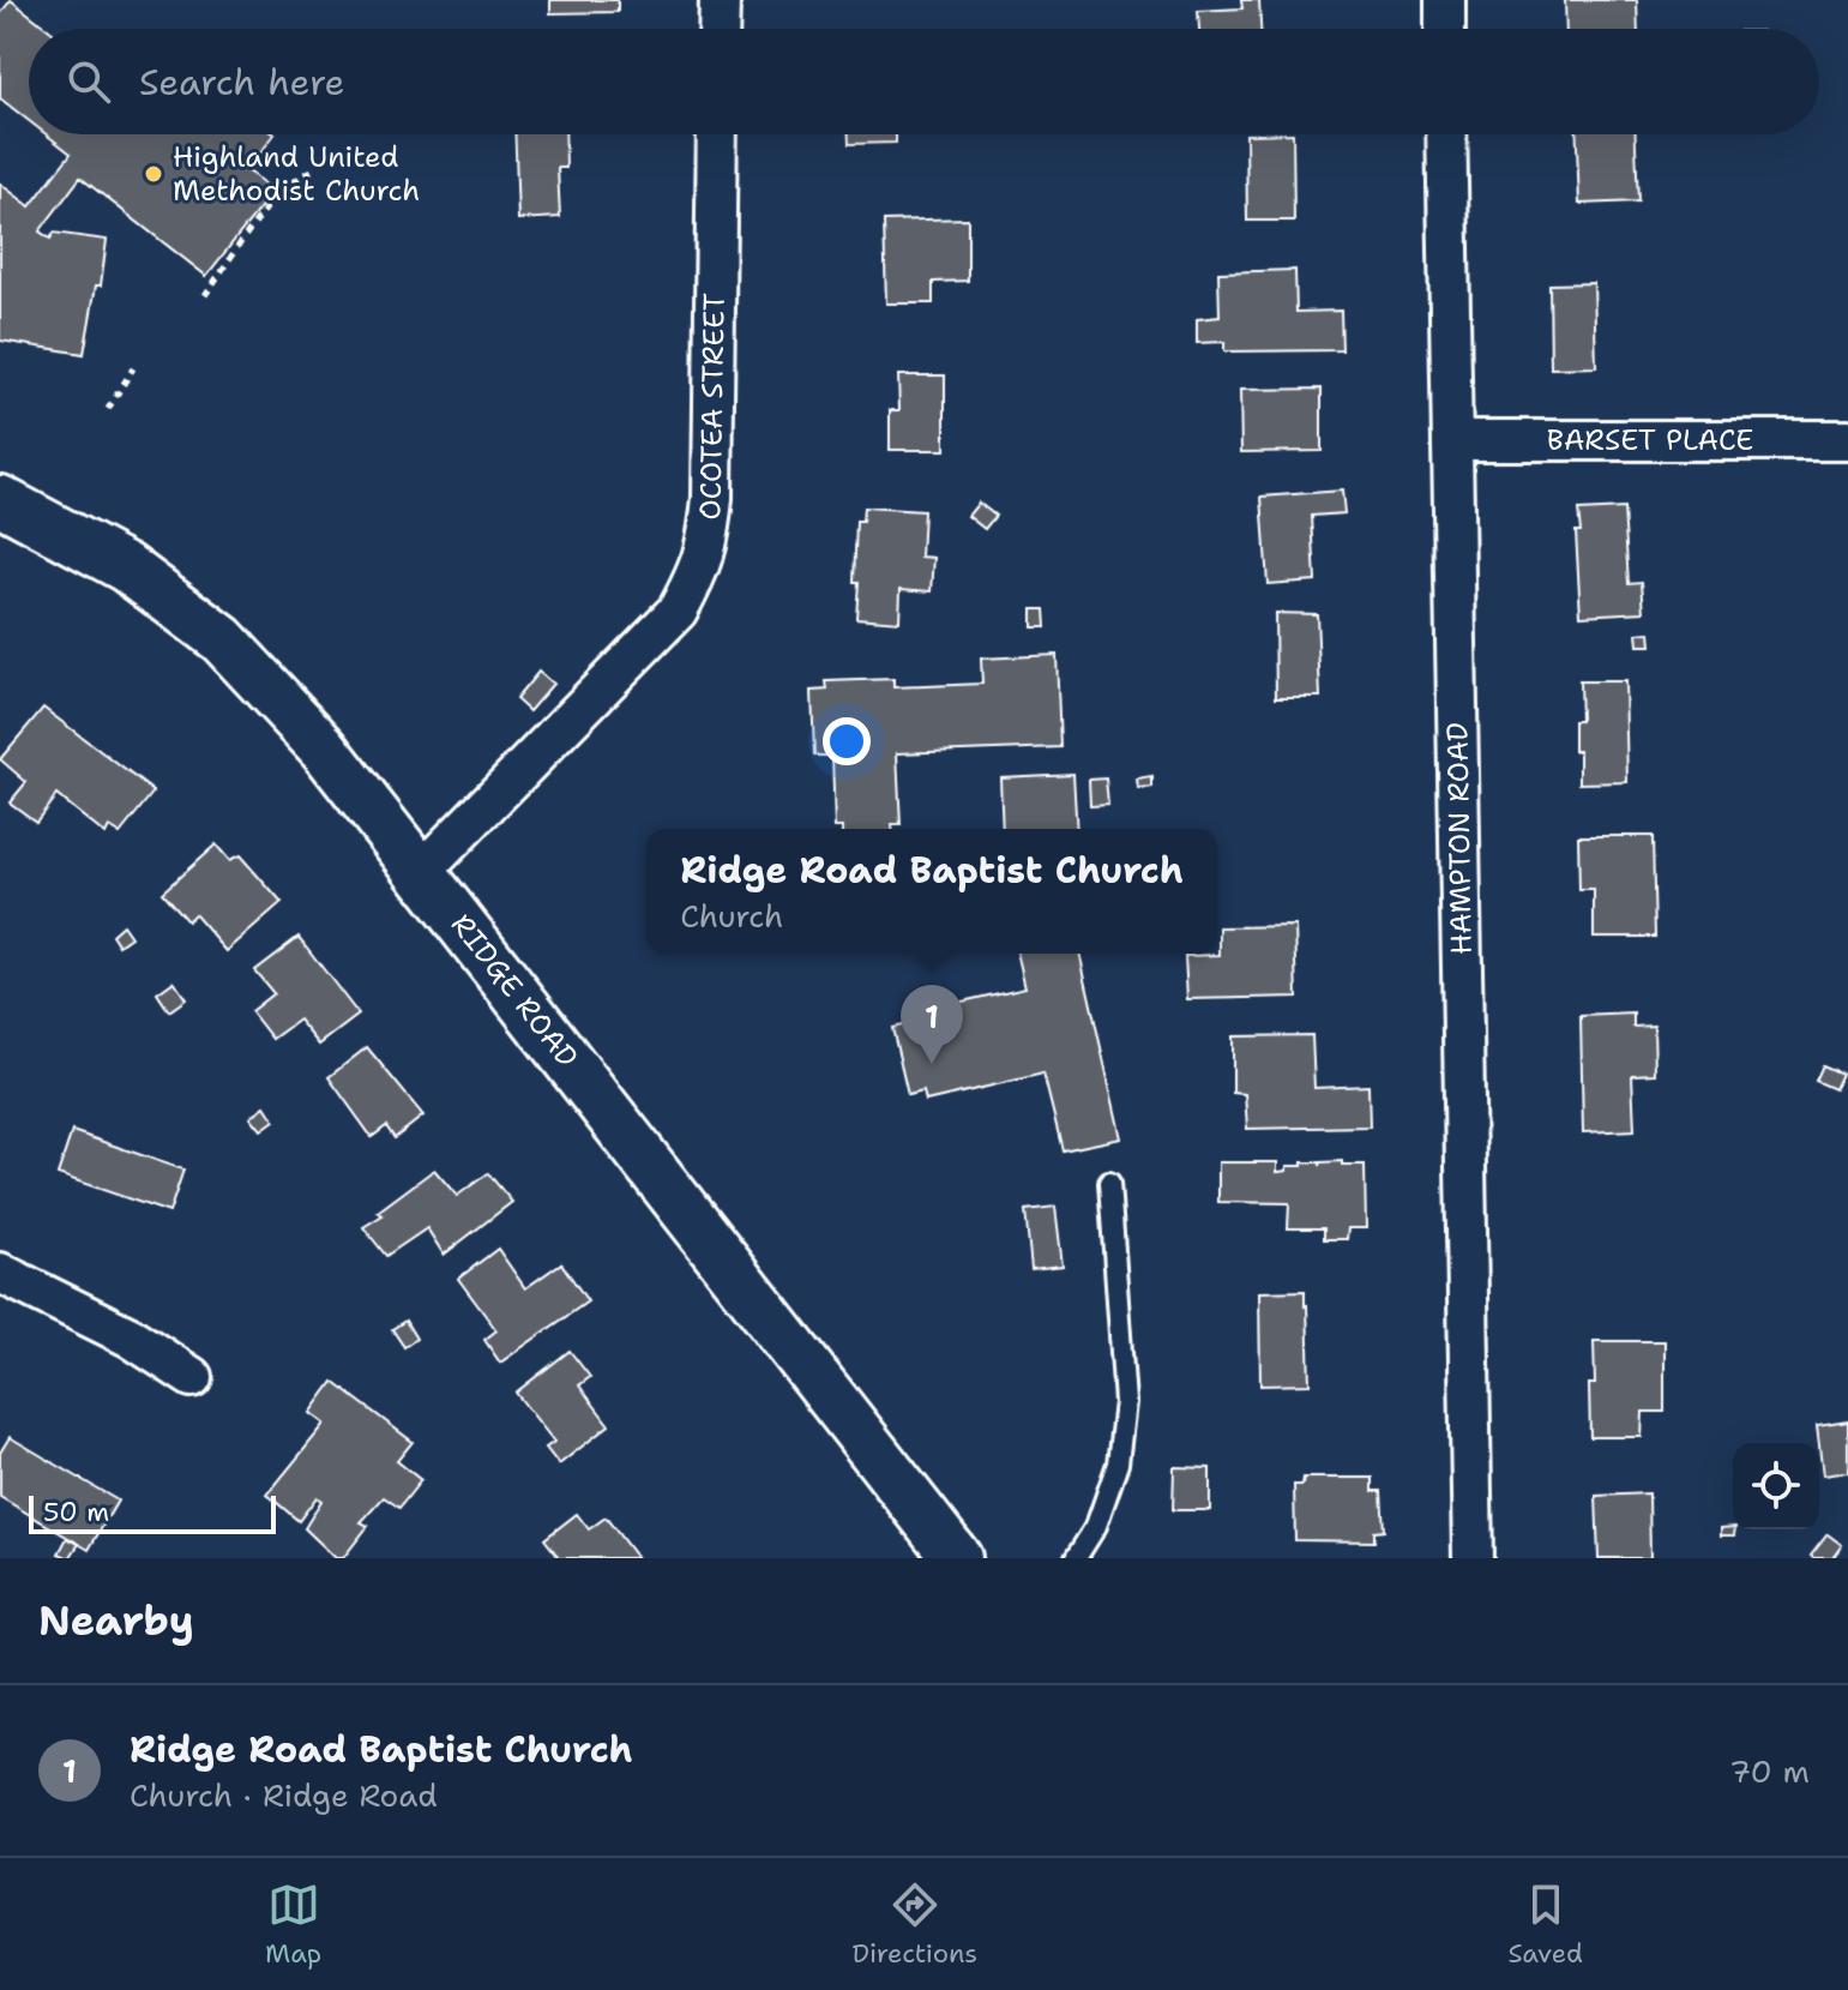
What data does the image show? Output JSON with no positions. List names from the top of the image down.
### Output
{
  "streets": {
    "street": [
      "OCOTEA STREET",
      "BARSET PLACE",
      "HAMPTON ROAD",
      "RIDGE ROAD"
    ]
  },
  "crossings": [
    ["OCOTEA STREET", "RIDGE ROAD"],
    ["BARSET PLACE", "HAMPTON ROAD"]
  ],
  "places": ["Highland United Methodist Church"],
  "scale_bar": "50 m",
  "page": {
    "search": "Search here",
    "popup": ["Ridge Road Baptist Church", "Church"],
    "pins": "1",
    "scale": "50 m",
    "heading": "Nearby",
    "list": [
      {
        "mark": "1",
        "name": "Ridge Road Baptist Church",
        "note": "Church · Ridge Road",
        "value": "70 m"
      }
    ],
    "nav": ["Map", "Directions", "Saved"]
  }
}
